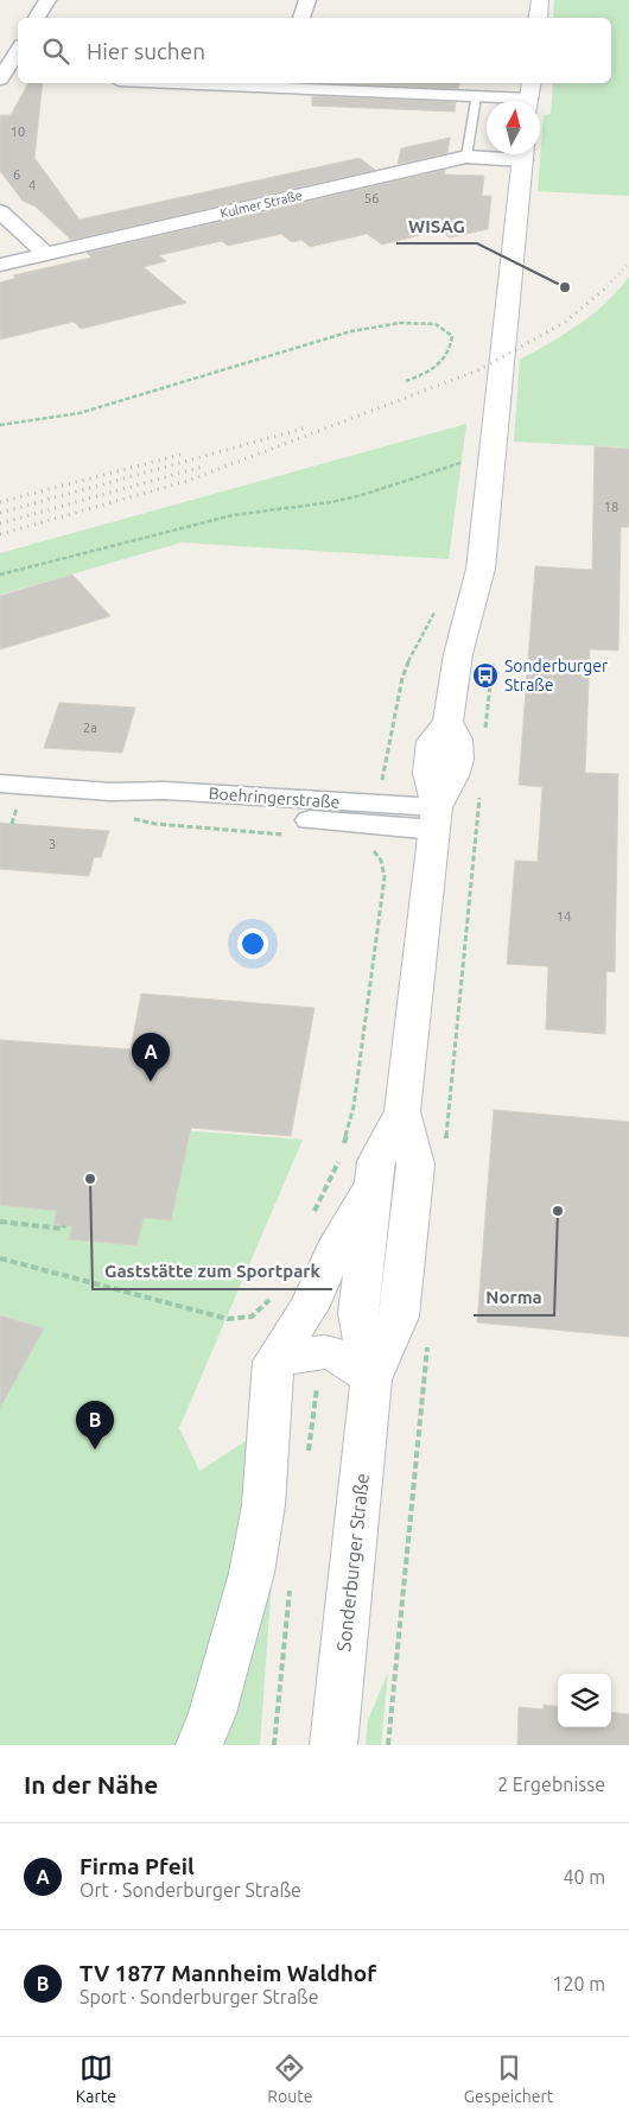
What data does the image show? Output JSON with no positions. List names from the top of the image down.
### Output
{
  "streets": {
    "street": ["Kulmer Straße", "Boehringerstraße", "Sonderburger Straße"]
  },
  "crossings": [
    ["Boehringerstraße", "Sonderburger Straße"]
  ],
  "places": {
    "other": ["WISAG", "Gaststätte zum Sportpark", "Norma"],
    "bus stop": ["Sonderburger Straße"]
  },
  "house_numbers": [
    "10",
    "6",
    "4",
    "56",
    "18",
    "2a",
    "3",
    "14"
  ],
  "north": "top",
  "page": {
    "search": "Hier suchen",
    "pins": ["A", "B"],
    "heading": ["In der Nähe", "2 Ergebnisse"],
    "list": [
      {
        "mark": "A",
        "name": "Firma Pfeil",
        "note": "Ort · Sonderburger Straße",
        "value": "40 m"
      },
      {
        "mark": "B",
        "name": "TV 1877 Mannheim Waldhof",
        "note": "Sport · Sonderburger Straße",
        "value": "120 m"
      }
    ],
    "nav": ["Karte", "Route", "Gespeichert"]
  }
}
